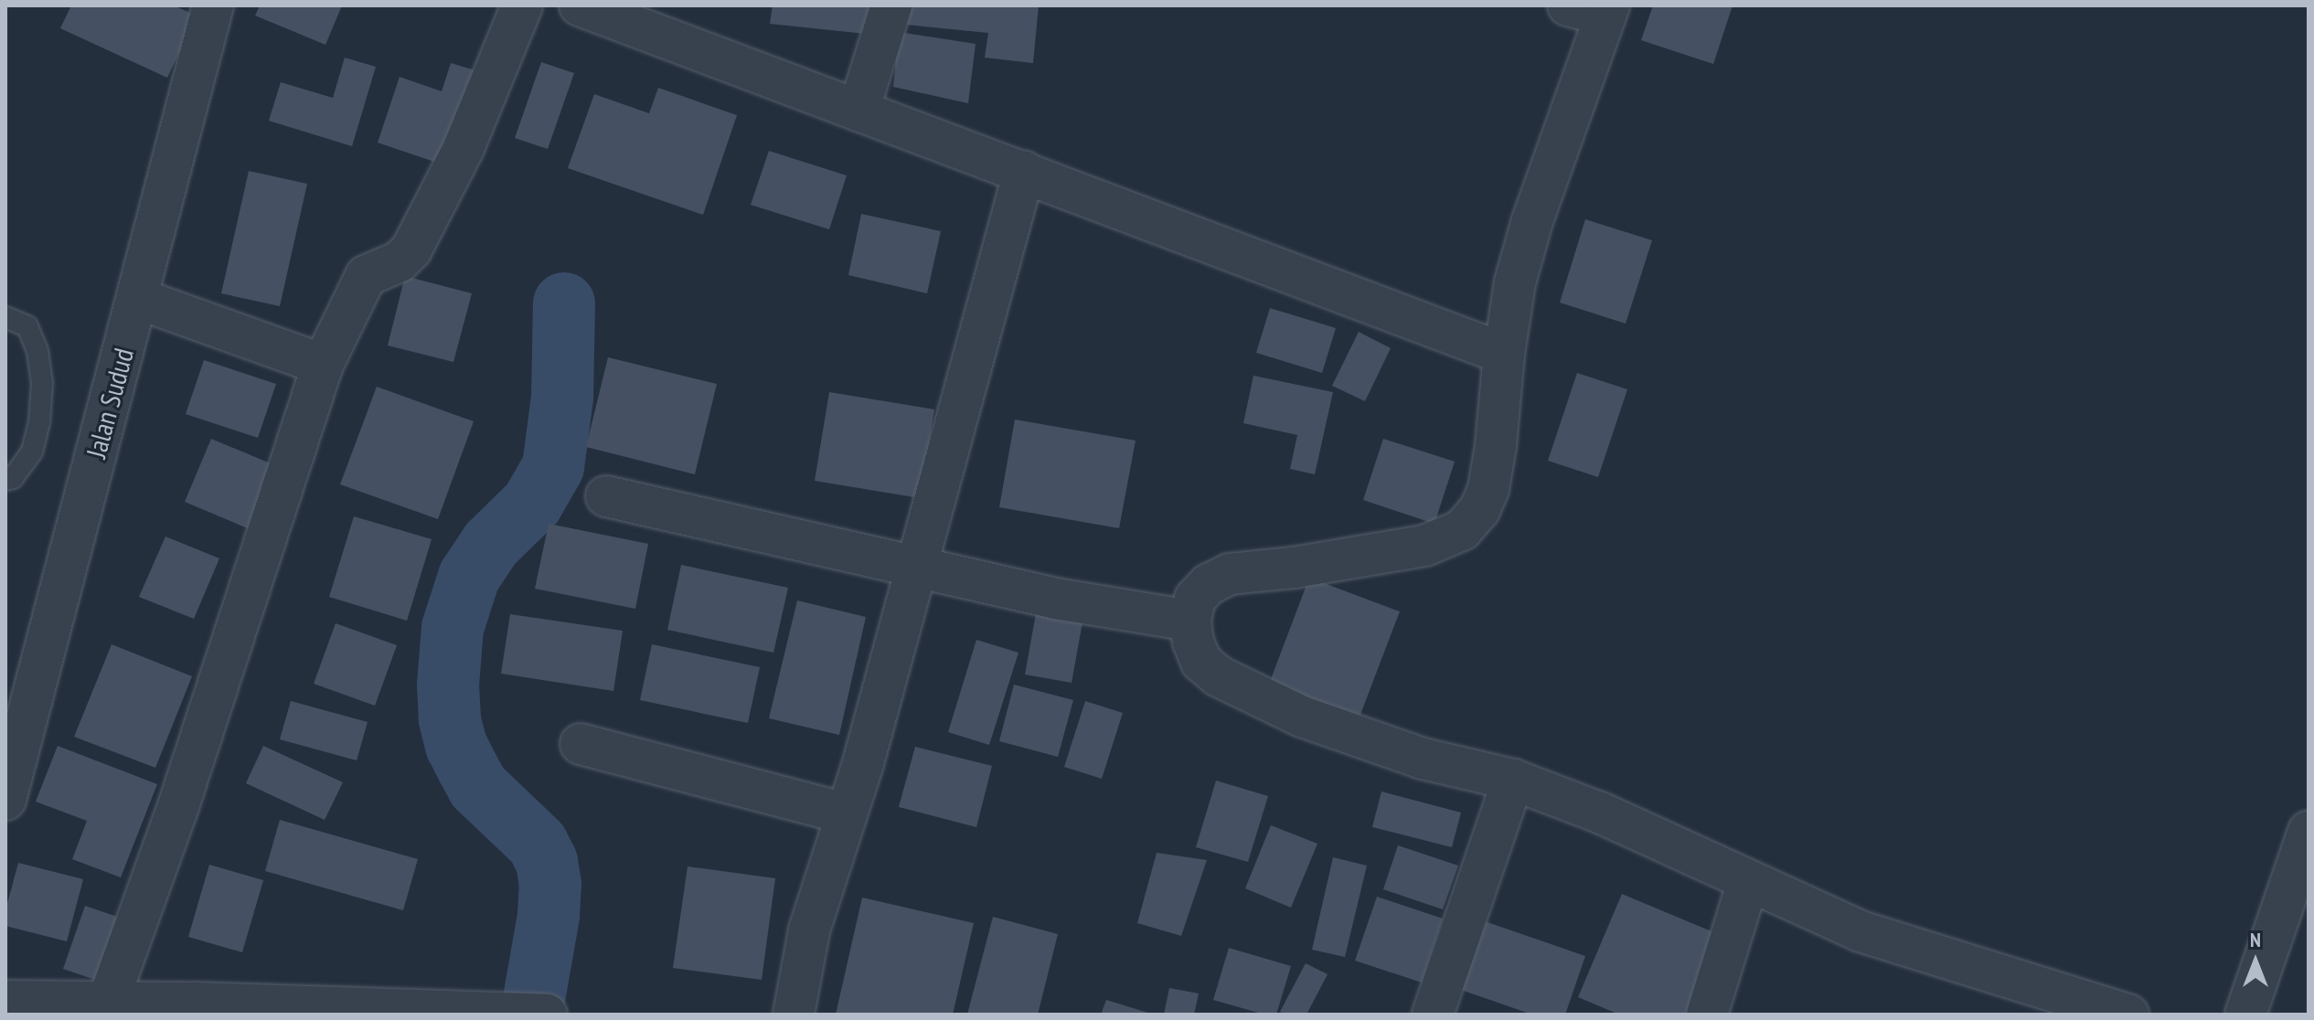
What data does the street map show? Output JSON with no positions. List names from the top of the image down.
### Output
{
  "streets": {
    "street": ["Jalan Sudud"]
  },
  "north": "top"
}
